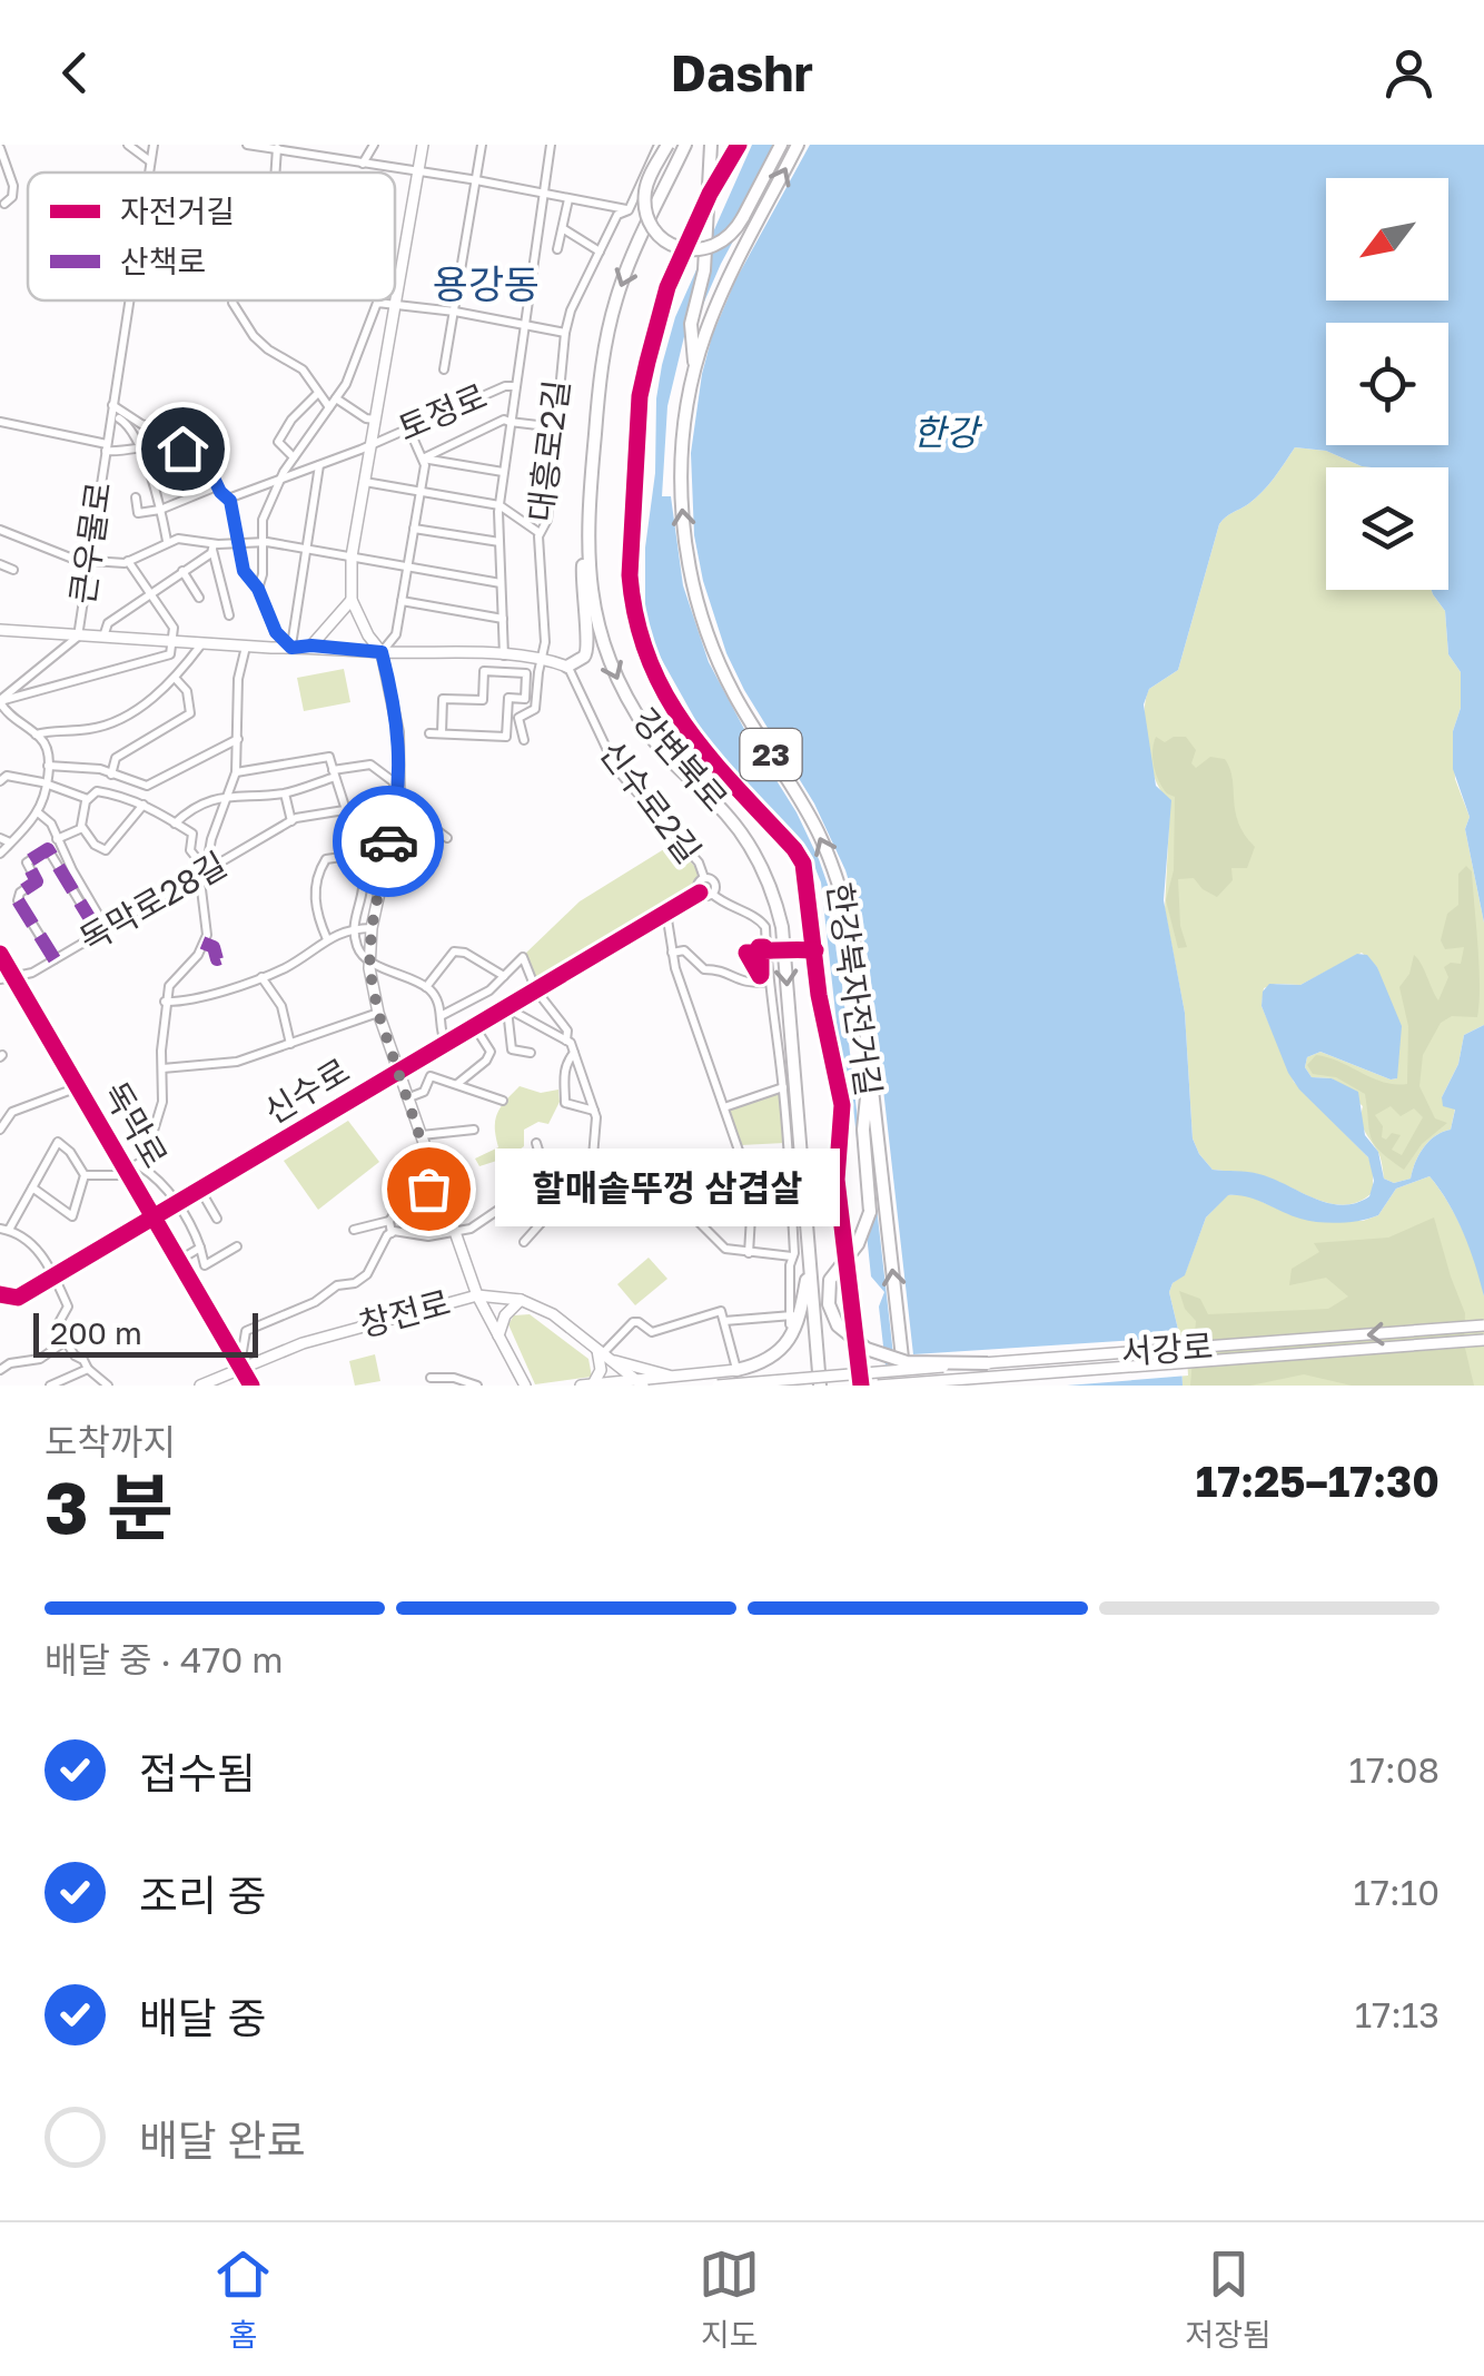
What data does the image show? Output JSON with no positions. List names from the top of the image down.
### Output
{
  "streets": {
    "highway": ["23", "강변북로"],
    "main road": [
      "토정로",
      "독막로",
      "창전로",
      "서강로"
    ],
    "street": [
      "대흥로2길",
      "큰우물로",
      "신수로2길",
      "독막로28길",
      "신수로"
    ],
    "cycle path": ["한강북자전거길"]
  },
  "crossings": [
    ["토정로", "독막로28길"],
    ["토정로", "신수로"],
    ["토정로", "창전로"],
    ["독막로28길", "독막로"],
    ["신수로", "독막로"],
    ["독막로", "창전로"]
  ],
  "districts": ["용강동"],
  "water": ["한강"],
  "places": ["할매솥뚜껑 삼겹살"],
  "legend": ["자전거길", "산책로"],
  "scale_bar": "200 m",
  "north": "bottom left",
  "page": {
    "header": "Dashr",
    "bubble": "할매솥뚜껑 삼겹살",
    "scale": "200 m",
    "heading": ["3 분", "도착까지", "17:25–17:30"],
    "bar": "배달 중 · 470 m",
    "list": [
      ["접수됨", "17:08"],
      ["조리 중", "17:10"],
      ["배달 중", "17:13"],
      "배달 완료"
    ],
    "tabs": ["홈", "지도", "저장됨"]
  }
}
